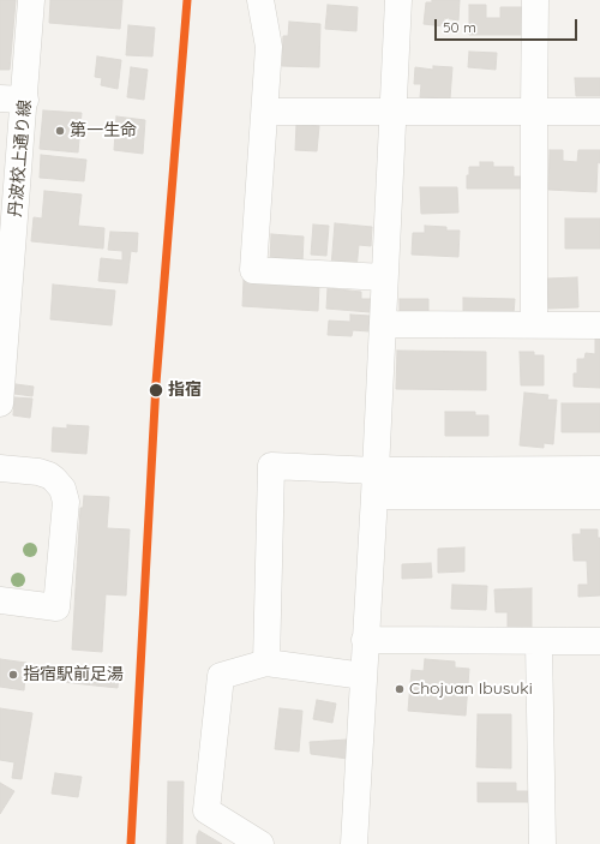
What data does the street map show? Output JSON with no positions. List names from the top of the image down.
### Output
{
  "streets": {
    "street": ["丹波校上通り線"]
  },
  "places": [
    "第一生命",
    "指宿",
    "指宿駅前足湯",
    "Chojuan Ibusuki"
  ],
  "scale_bar": "50 m"
}
